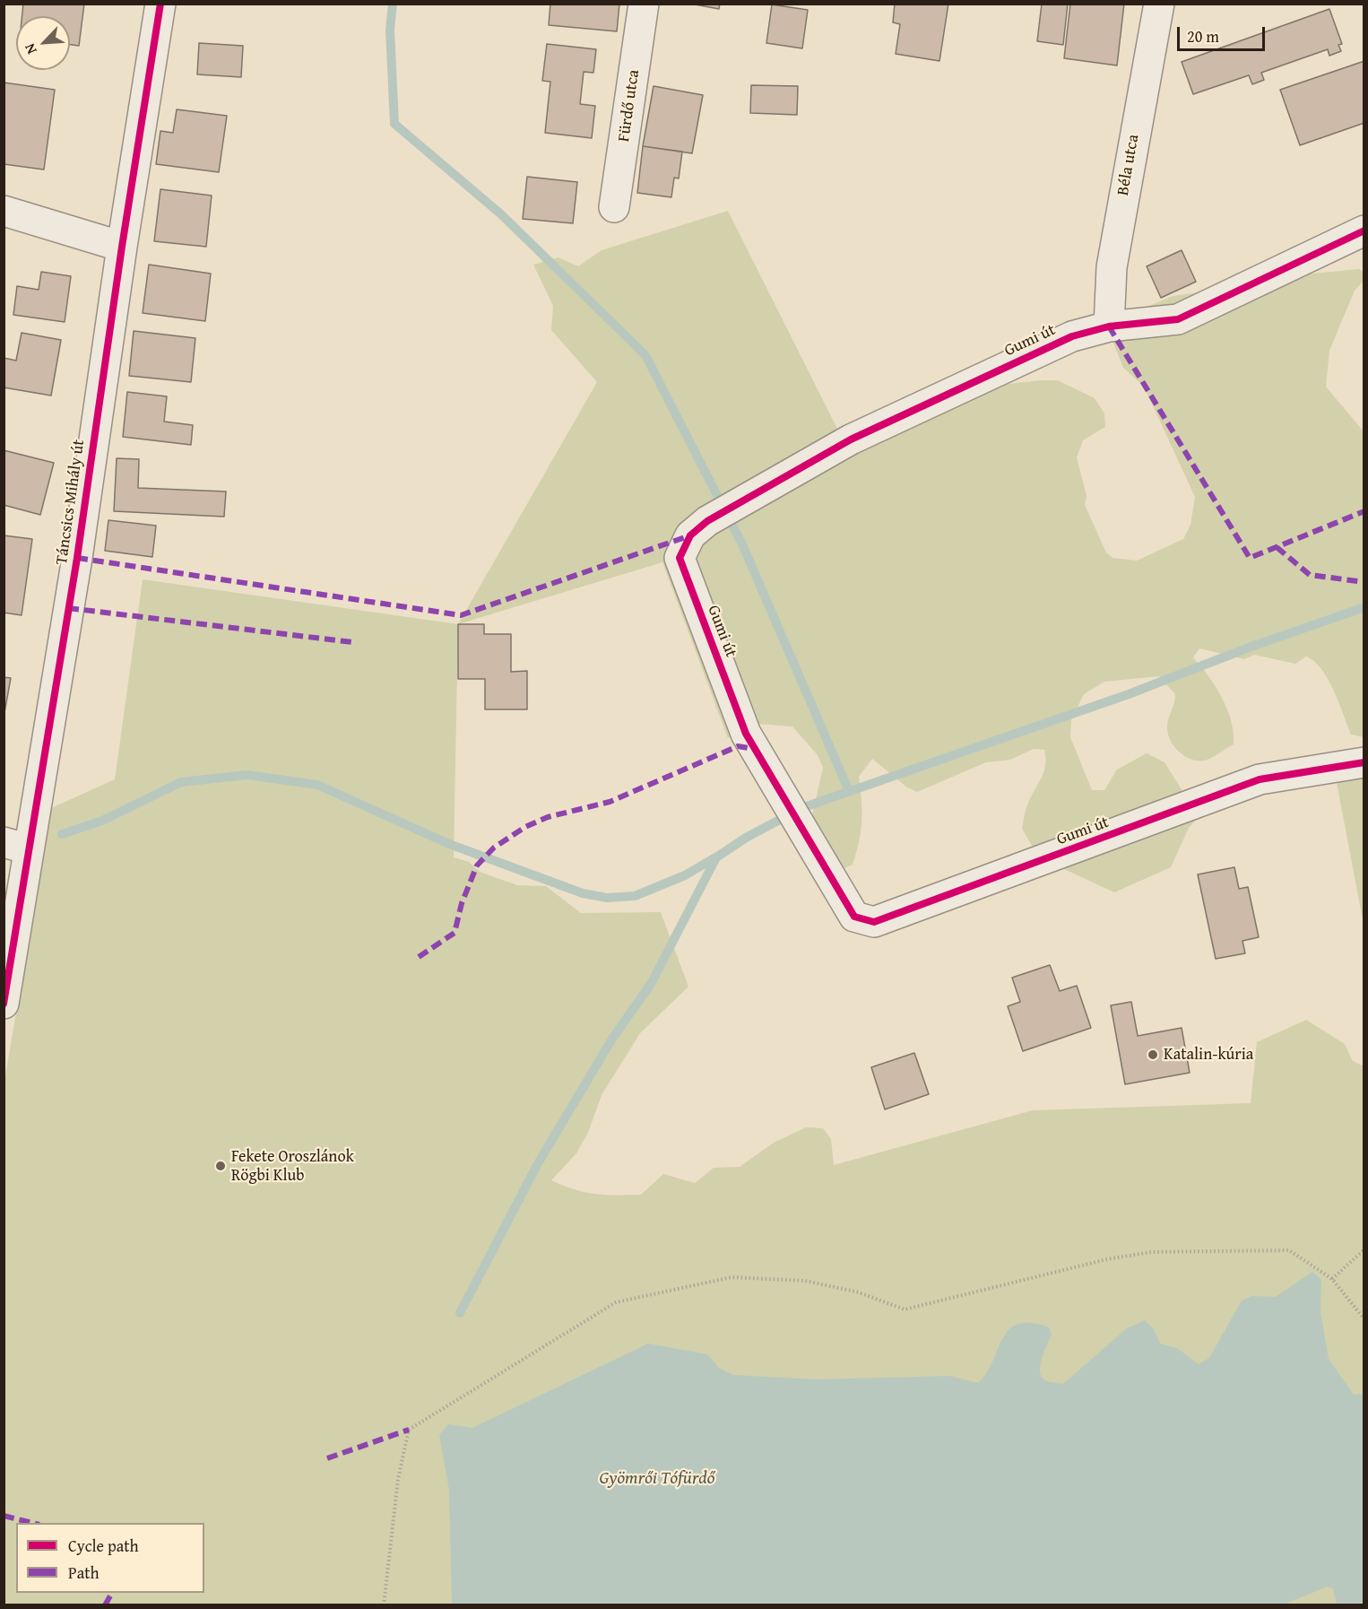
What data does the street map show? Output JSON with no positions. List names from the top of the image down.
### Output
{
  "streets": {
    "street": [
      "Fürdő utca",
      "Béla utca",
      "Gumi út",
      "Táncsics Mihály út"
    ]
  },
  "crossings": [
    ["Béla utca", "Gumi út"]
  ],
  "water": ["Gyömrői Tófürdő"],
  "places": ["Katalin-kúria", "Fekete Oroszlánok Rögbi Klub"],
  "legend": ["Cycle path", "Path"],
  "scale_bar": "20 m",
  "north": "bottom left"
}
